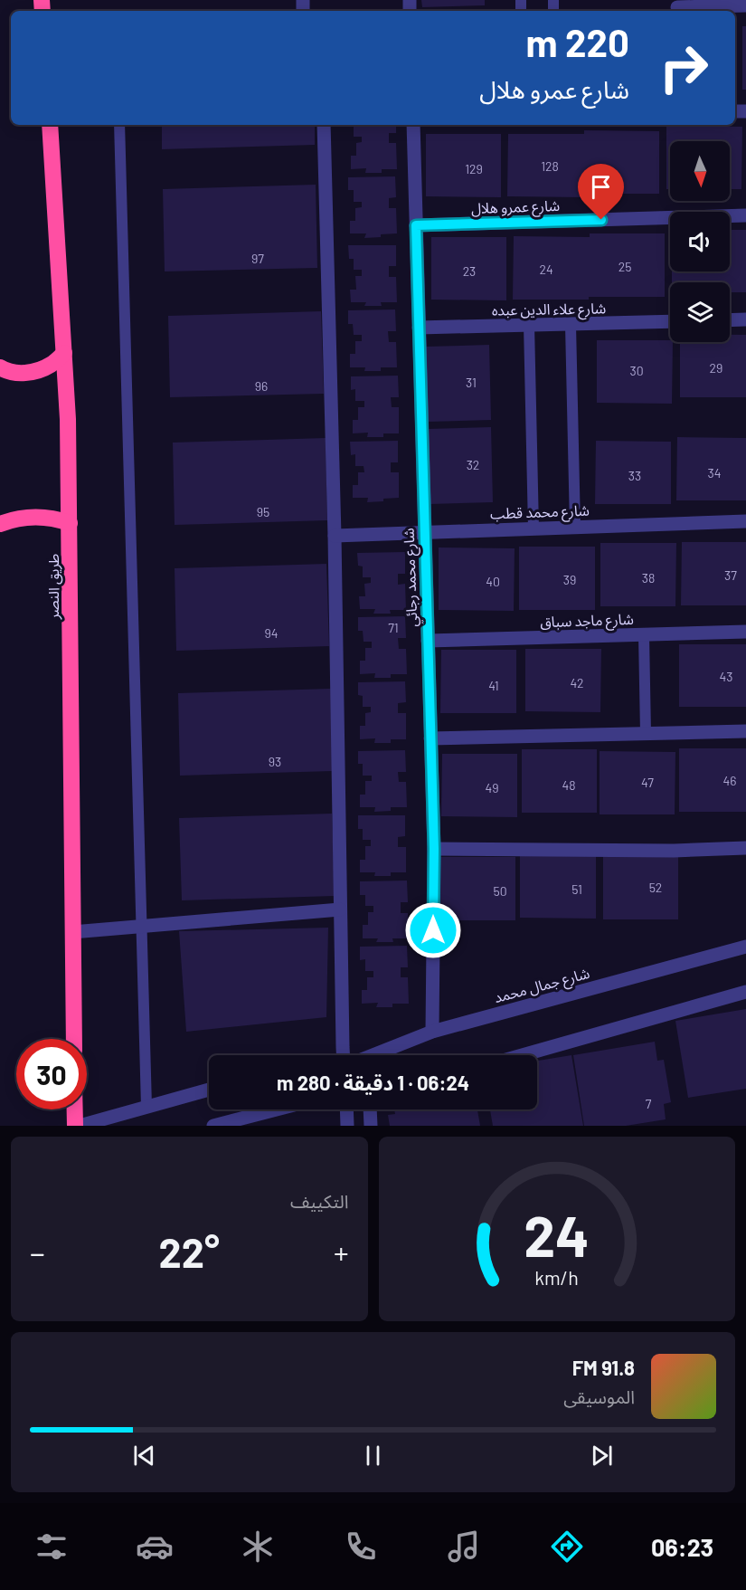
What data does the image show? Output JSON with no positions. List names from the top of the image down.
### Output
{
  "streets": {
    "highway": ["طريق النصر"],
    "street": [
      "شارع عمرو هلال",
      "شارع علاء الدين عبده",
      "شارع محمد قطب",
      "شارع محمد رجائي",
      "شارع ماجد سباق",
      "شارع جمال محمد"
    ]
  },
  "crossings": [
    ["شارع عمرو هلال", "شارع محمد رجائي"],
    ["شارع علاء الدين عبده", "شارع محمد رجائي"],
    ["شارع محمد قطب", "شارع محمد رجائي"],
    ["شارع محمد رجائي", "شارع ماجد سباق"],
    ["شارع محمد رجائي", "شارع جمال محمد"]
  ],
  "house_numbers": [
    "128",
    "129",
    "97",
    "25",
    "24",
    "23",
    "29",
    "30",
    "31",
    "96",
    "32",
    "34",
    "33",
    "95",
    "37",
    "38",
    "39",
    "40",
    "71",
    "94",
    "43",
    "42",
    "41",
    "93",
    "46",
    "47",
    "48",
    "49",
    "52",
    "51",
    "50",
    "7"
  ],
  "north": "bottom",
  "page": {
    "turn": ["220 m", "شارع عمرو هلال"],
    "limit": "30",
    "trip": "06:24 · 1 دقيقة · 280 m",
    "tile": "التكييف",
    "heat": ["−", "22°", "+"],
    "song": ["91.8 FM", "الموسيقى"],
    "tabs": "06:23",
    "gauge": ["24", "km/h"]
  }
}
